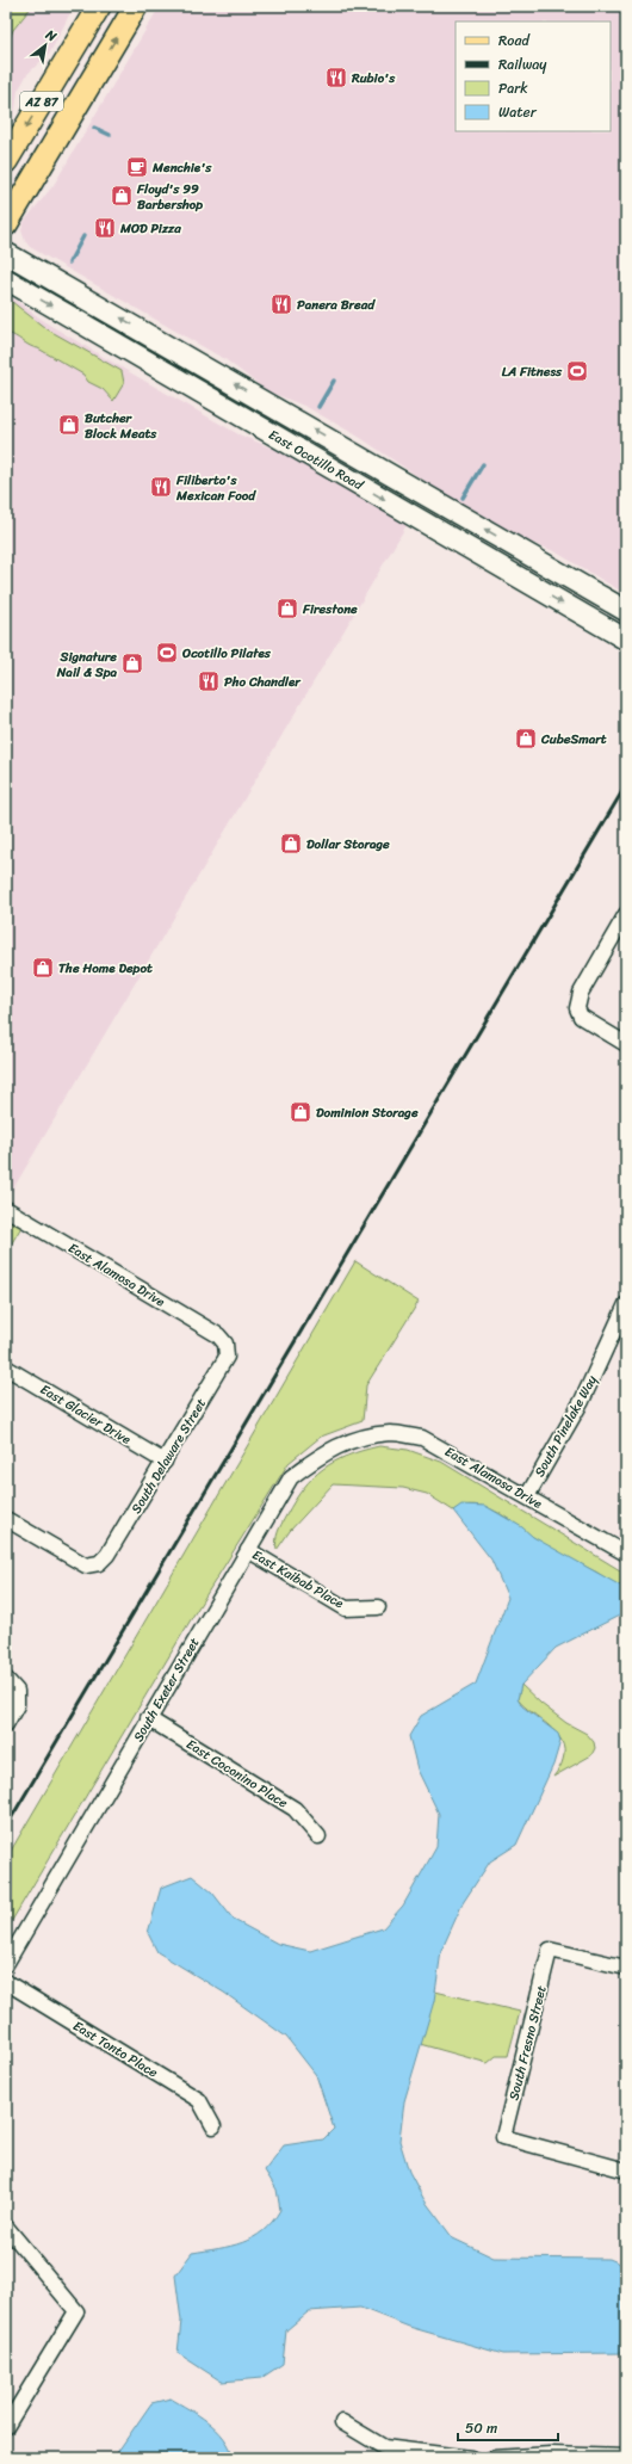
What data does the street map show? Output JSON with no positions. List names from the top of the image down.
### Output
{
  "streets": {
    "main road": ["AZ 87", "East Ocotillo Road"],
    "street": [
      "East Alamosa Drive",
      "East Glacier Drive",
      "South Pinelake Way",
      "South Delaware Street",
      "East Kaibab Place",
      "South Exeter Street",
      "East Coconino Place",
      "South Fresno Street",
      "East Tonto Place"
    ]
  },
  "crossings": [
    ["East Alamosa Drive", "South Pinelake Way"],
    ["East Alamosa Drive", "South Delaware Street"],
    ["East Alamosa Drive", "South Exeter Street"],
    ["East Glacier Drive", "South Delaware Street"],
    ["East Kaibab Place", "South Exeter Street"],
    ["South Exeter Street", "East Coconino Place"]
  ],
  "places": {
    "restaurant": [
      "Rubio's",
      "MOD Pizza",
      "Panera Bread",
      "Filiberto's Mexican Food",
      "Pho Chandler"
    ],
    "cafe": ["Menchie's"],
    "shop": [
      "Floyd's 99 Barbershop",
      "Butcher Block Meats",
      "Firestone",
      "Signature Nail & Spa",
      "CubeSmart",
      "Dollar Storage",
      "The Home Depot",
      "Dominion Storage"
    ],
    "sports": ["LA Fitness", "Ocotillo Pilates"]
  },
  "legend": [
    "Road",
    "Railway",
    "Park",
    "Water"
  ],
  "scale_bar": "50 m",
  "north": "top right"
}
